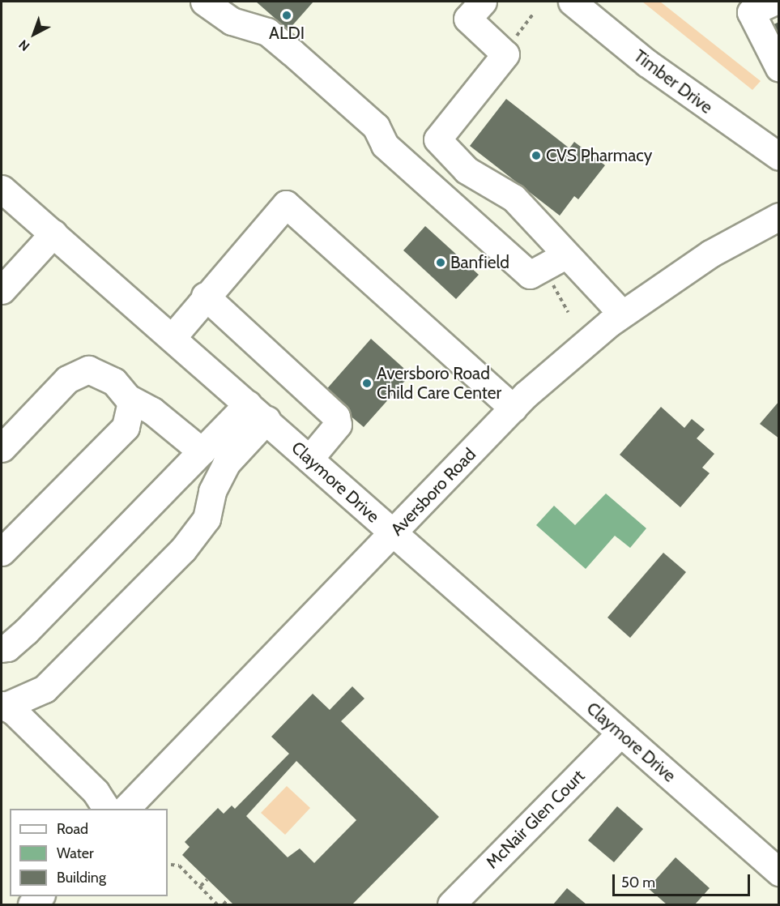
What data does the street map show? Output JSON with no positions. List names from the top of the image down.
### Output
{
  "streets": {
    "street": [
      "Timber Drive",
      "Claymore Drive",
      "Aversboro Road",
      "McNair Glen Court"
    ]
  },
  "crossings": [
    ["Claymore Drive", "Aversboro Road"],
    ["Claymore Drive", "McNair Glen Court"]
  ],
  "places": [
    "ALDI",
    "CVS Pharmacy",
    "Banfield",
    "Aversboro Road Child Care Center"
  ],
  "legend": ["Road", "Water", "Building"],
  "scale_bar": "50 m",
  "north": "bottom left"
}
